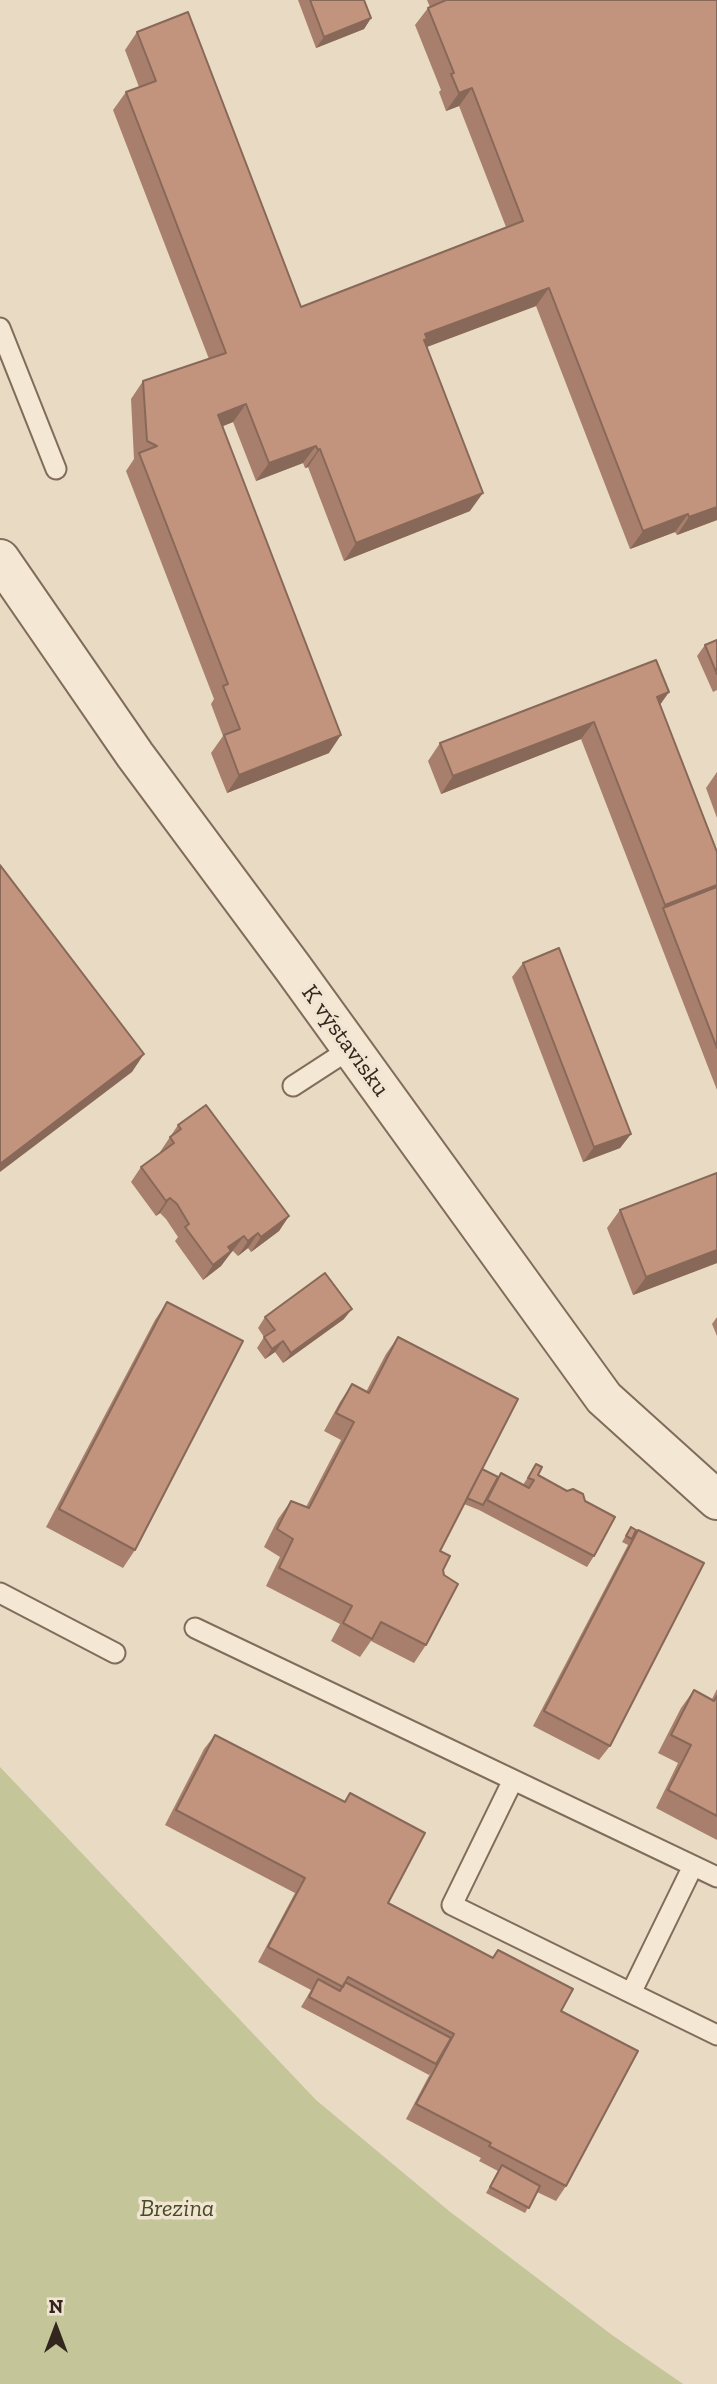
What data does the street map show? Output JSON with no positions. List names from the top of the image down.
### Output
{
  "streets": {
    "street": ["K výstavisku"]
  },
  "parks": ["Brezina"],
  "north": "top"
}
